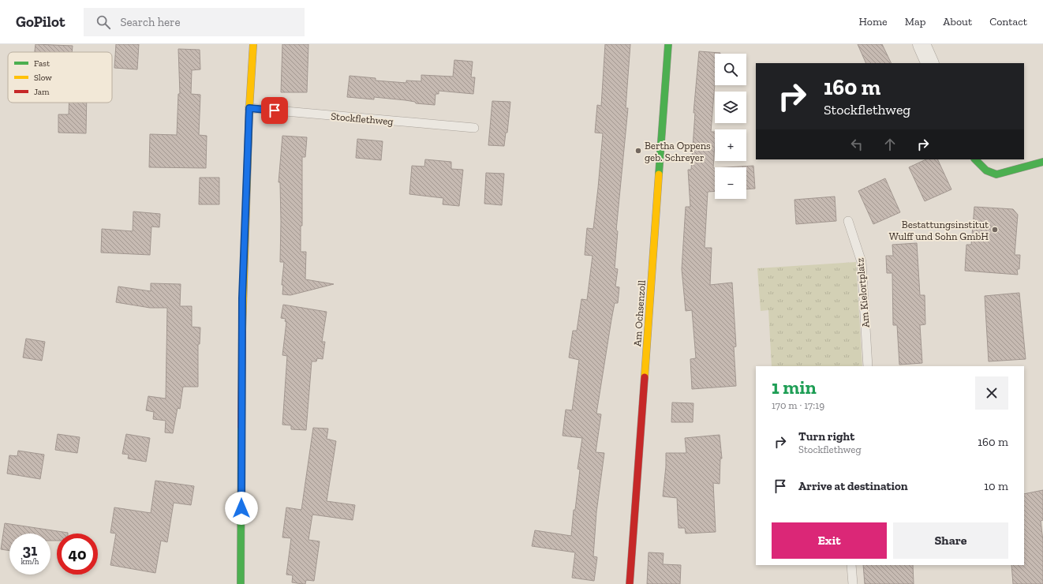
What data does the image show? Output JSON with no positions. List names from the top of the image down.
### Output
{
  "streets": {
    "street": ["Am Ochsenzoll"],
    "lane": ["Stockflethweg", "Am Kielortplatz"]
  },
  "places": ["Bertha Oppens geb. Schreyer", "Bestattungsinstitut Wulff und Sohn GmbH"],
  "legend": ["Fast", "Slow", "Jam"],
  "page": {
    "header": "GoPilot",
    "search": "Search here",
    "nav": [
      "Home",
      "Map",
      "About",
      "Contact"
    ],
    "map_buttons": ["+", "−"],
    "turn": ["160 m", "Stockflethweg"],
    "heading": ["1 min", "170 m · 17:19"],
    "list": [
      {
        "name": "Turn right",
        "note": "Stockflethweg",
        "value": "160 m"
      },
      {
        "name": "Arrive at destination",
        "value": "10 m"
      }
    ],
    "buttons": ["Exit", "Share"],
    "speed": "31 km/h",
    "limit": "40"
  }
}
